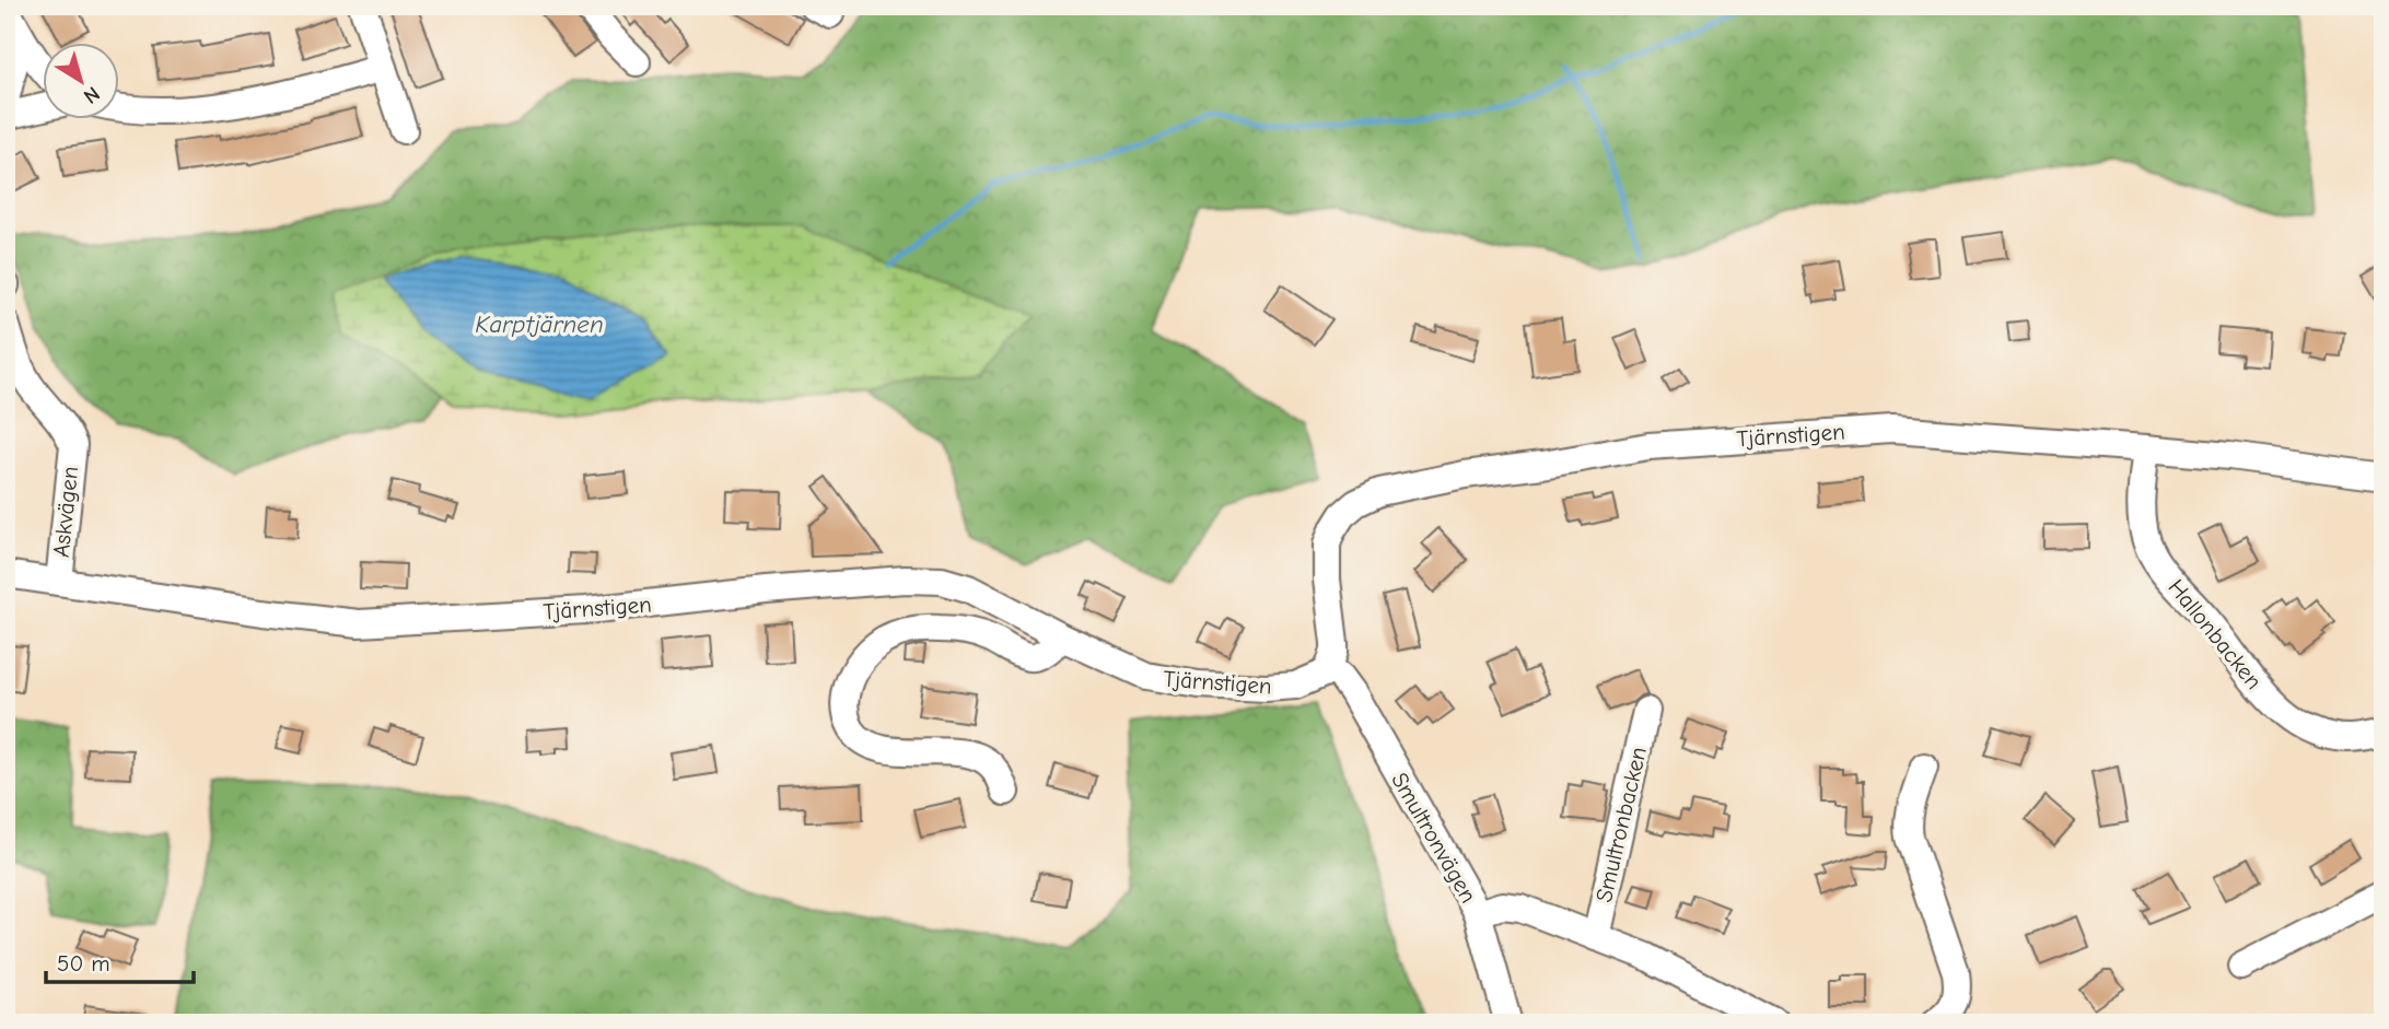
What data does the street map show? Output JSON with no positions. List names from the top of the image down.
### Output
{
  "streets": {
    "street": [
      "Tjärnstigen",
      "Askvägen",
      "Hallonbacken",
      "Smultronbacken",
      "Smultronvägen"
    ]
  },
  "crossings": [
    ["Tjärnstigen", "Askvägen"],
    ["Tjärnstigen", "Hallonbacken"],
    ["Tjärnstigen", "Smultronvägen"],
    ["Smultronbacken", "Smultronvägen"]
  ],
  "water": ["Karptjärnen"],
  "scale_bar": "50 m",
  "north": "bottom right"
}
